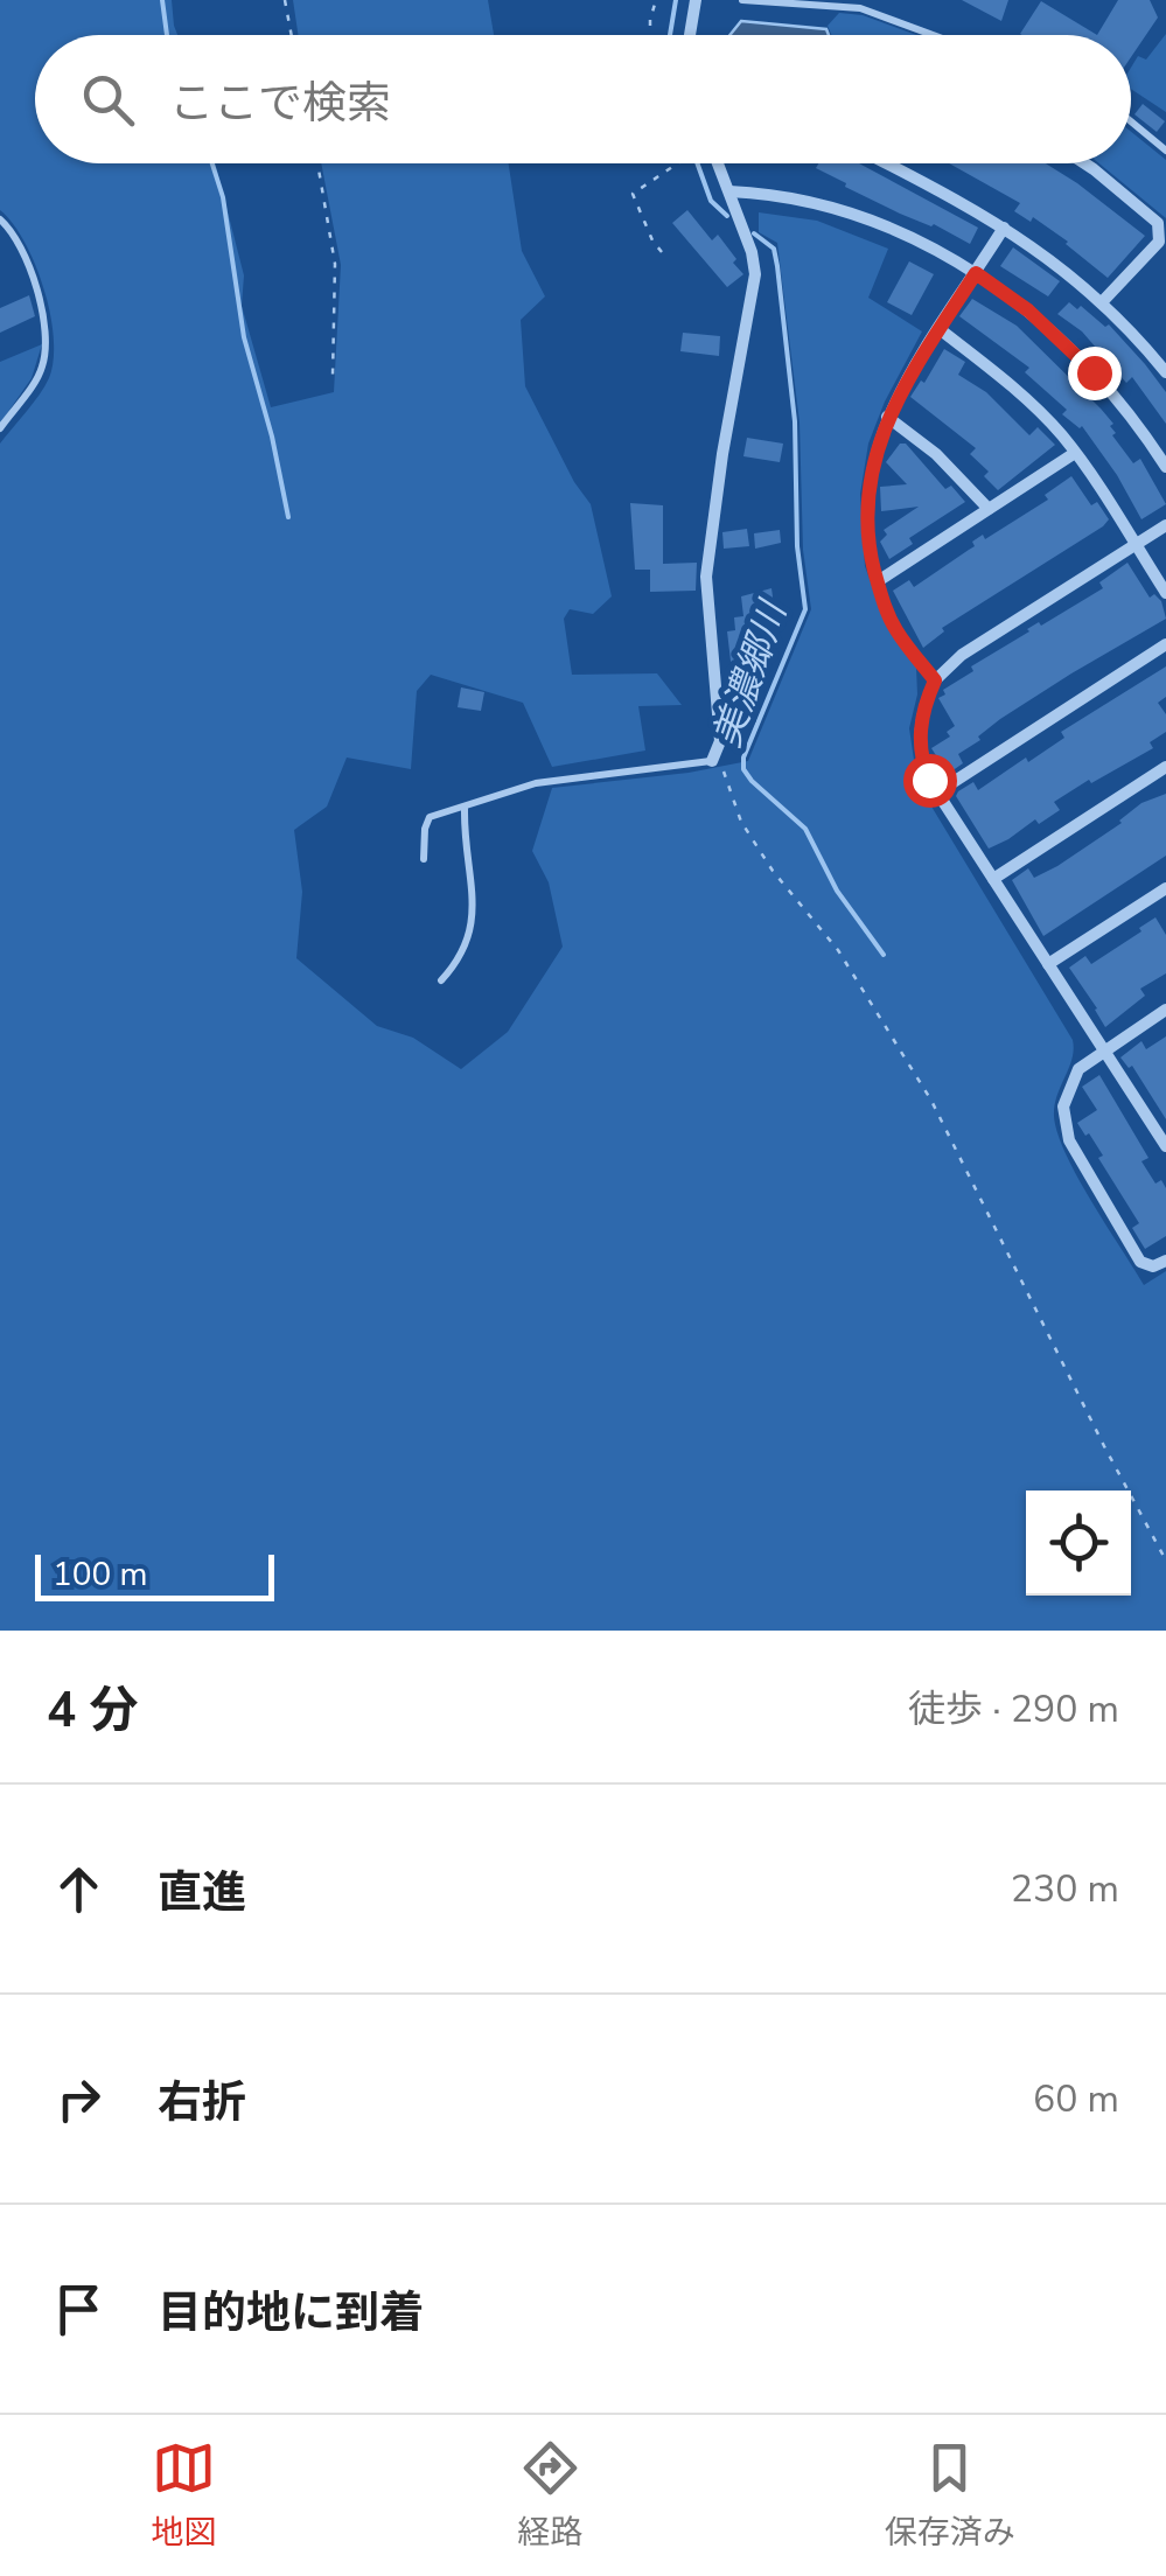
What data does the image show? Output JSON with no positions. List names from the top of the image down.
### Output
{
  "water": ["美濃郷川"],
  "scale_bar": "100 m",
  "page": {
    "search": "ここで検索",
    "scale": "100 m",
    "heading": ["4 分", "徒歩 · 290 m"],
    "list": [
      ["直進", "230 m"],
      ["右折", "60 m"],
      "目的地に到着"
    ],
    "nav": ["地図", "経路", "保存済み"]
  }
}
